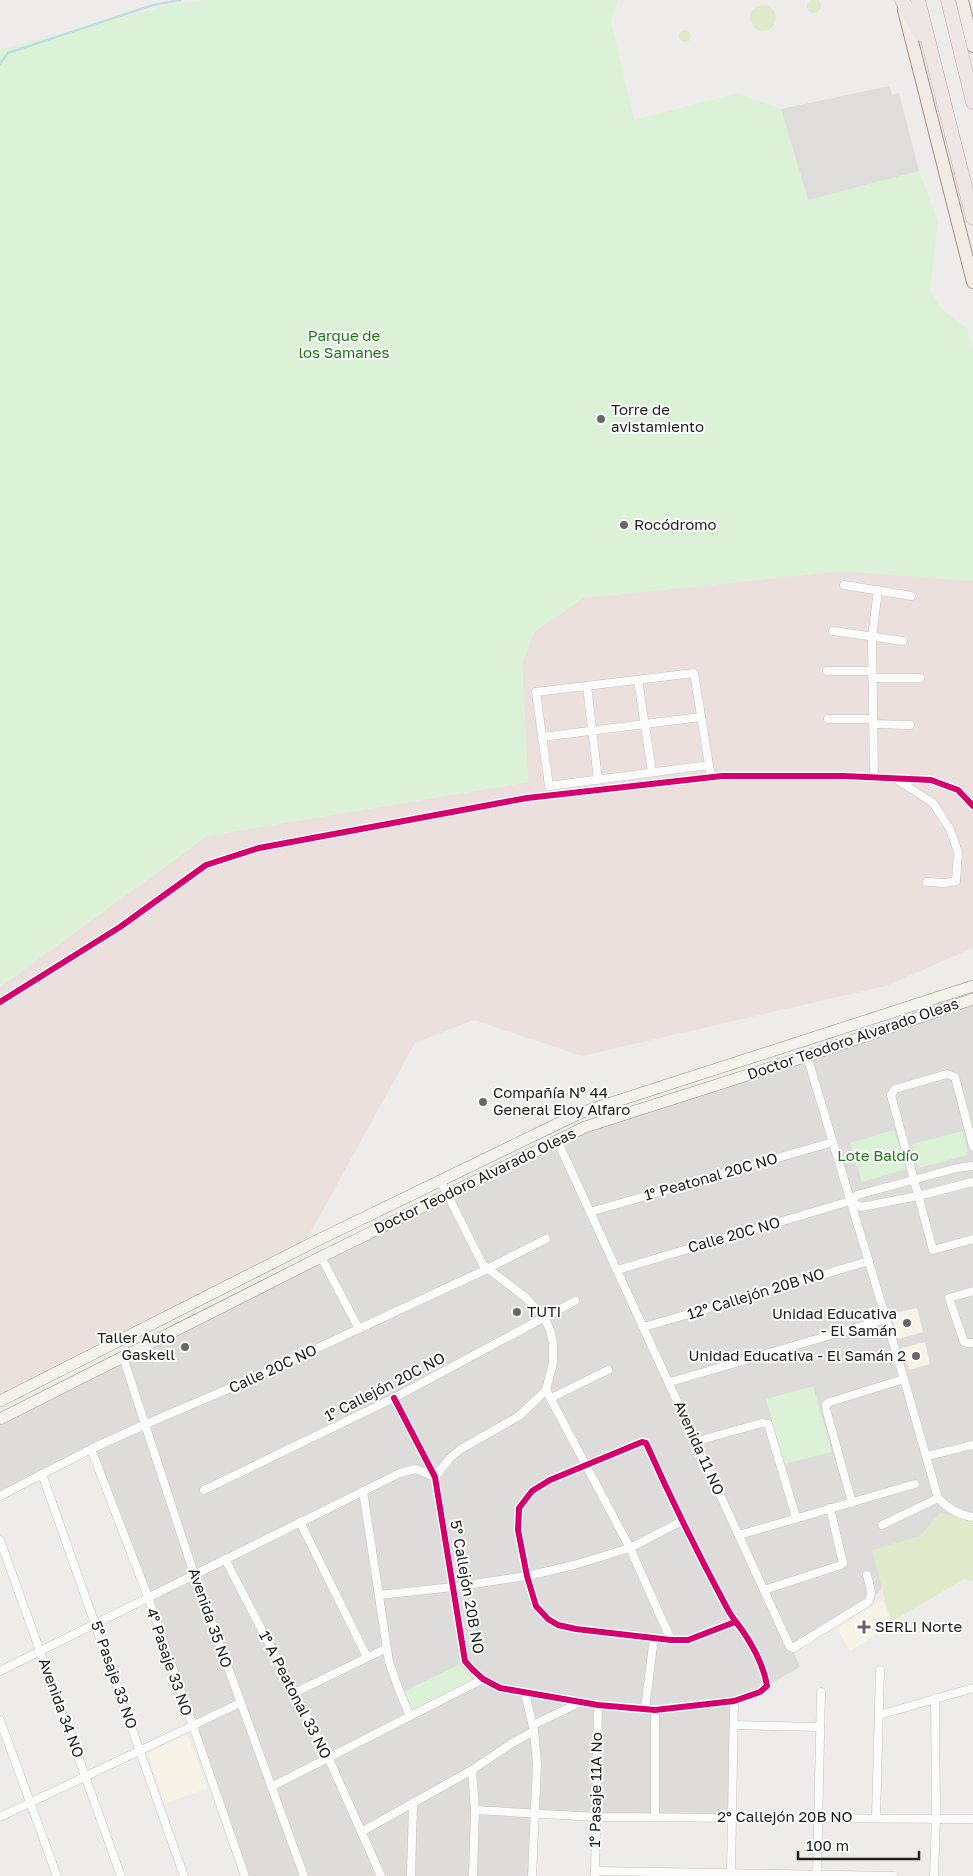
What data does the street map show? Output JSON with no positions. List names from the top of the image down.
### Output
{
  "streets": {
    "main road": ["Doctor Teodoro Alvarado Oleas"],
    "street": [
      "1° Peatonal 20C NO",
      "Calle 20C NO",
      "12° Callejón 20B NO",
      "1° Callejón 20C NO",
      "Avenida 11 NO",
      "5° Callejón 20B NO",
      "Avenida 35 NO",
      "4° Pasaje 33 NO",
      "5° Pasaje 33 NO",
      "1° A Peatonal 33 NO",
      "Avenida 34 NO",
      "1° Pasaje 11A No",
      "2° Callejón 20B NO"
    ]
  },
  "crossings": [
    ["Doctor Teodoro Alvarado Oleas", "Avenida 11 NO"],
    ["Doctor Teodoro Alvarado Oleas", "Avenida 35 NO"],
    ["1° Peatonal 20C NO", "Avenida 11 NO"],
    ["Calle 20C NO", "Avenida 11 NO"],
    ["Calle 20C NO", "Avenida 35 NO"],
    ["Calle 20C NO", "4° Pasaje 33 NO"],
    ["Calle 20C NO", "5° Pasaje 33 NO"],
    ["12° Callejón 20B NO", "Avenida 11 NO"],
    ["1° Callejón 20C NO", "5° Callejón 20B NO"],
    ["5° Callejón 20B NO", "1° Pasaje 11A No"],
    ["1° Pasaje 11A No", "2° Callejón 20B NO"]
  ],
  "parks": ["Parque de los Samanes", "Lote Baldío"],
  "places": {
    "other": [
      "Torre de avistamiento",
      "Rocódromo",
      "Compañía Nº 44 General Eloy Alfaro",
      "TUTI",
      "Unidad Educativa - El Samán",
      "Taller Auto Gaskell",
      "Unidad Educativa - El Samán 2"
    ],
    "health": ["SERLI Norte"]
  },
  "scale_bar": "100 m"
}
